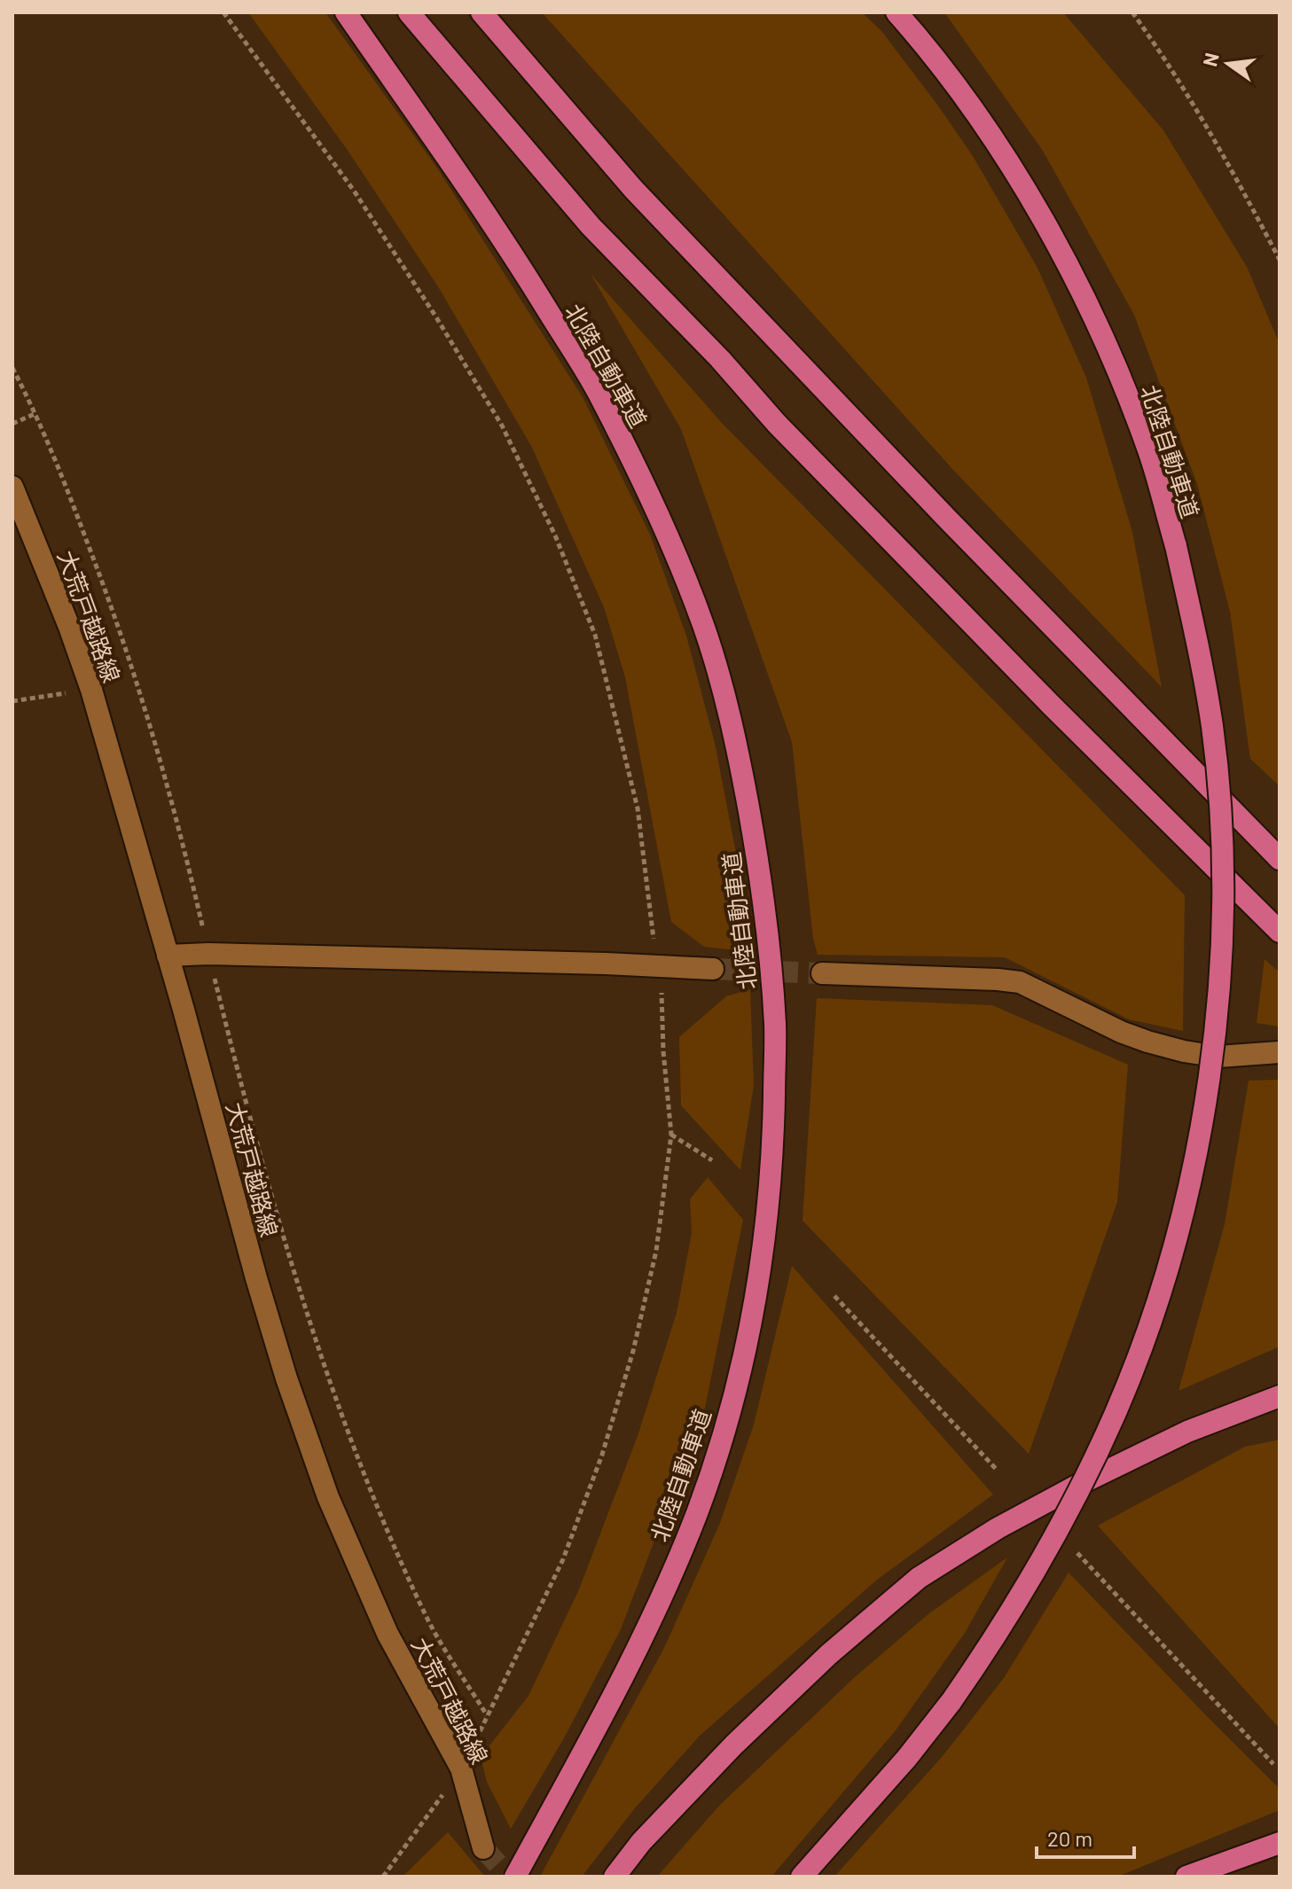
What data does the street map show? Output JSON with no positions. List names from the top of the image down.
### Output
{
  "streets": {
    "highway": ["北陸自動車道"],
    "main road": ["大荒戸越路線"]
  },
  "scale_bar": "20 m",
  "north": "left"
}
